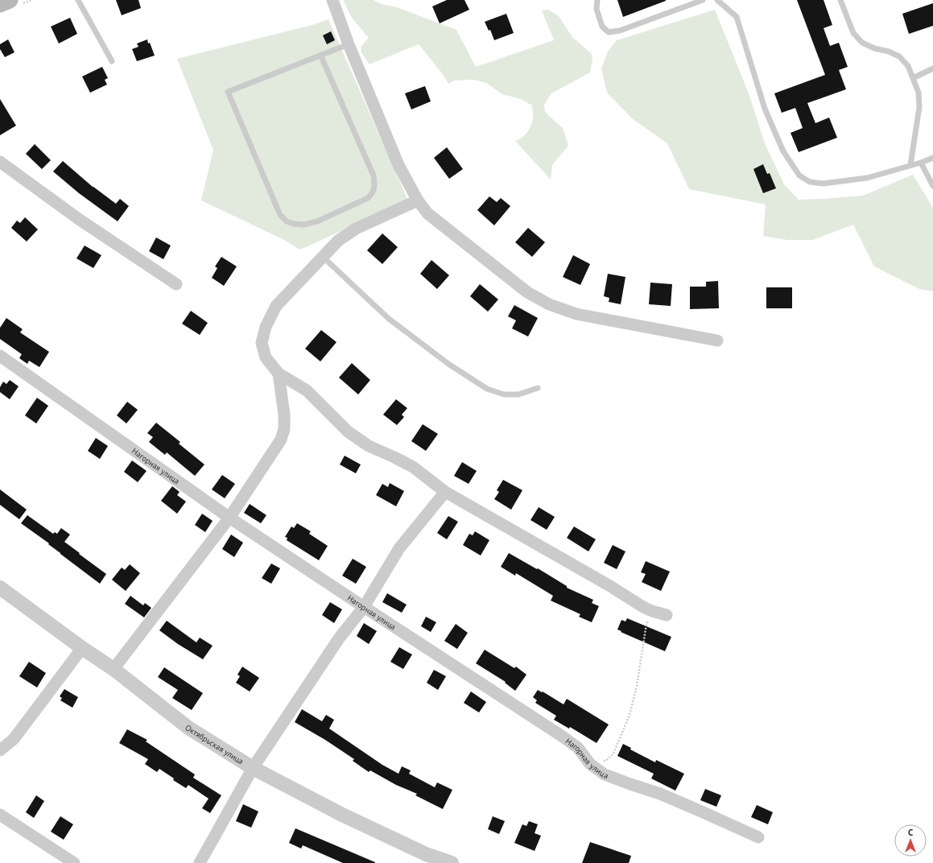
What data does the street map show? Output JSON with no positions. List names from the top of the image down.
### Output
{
  "streets": {
    "street": ["Нагорная улица", "Октябрьская улица"]
  },
  "north": "top"
}
